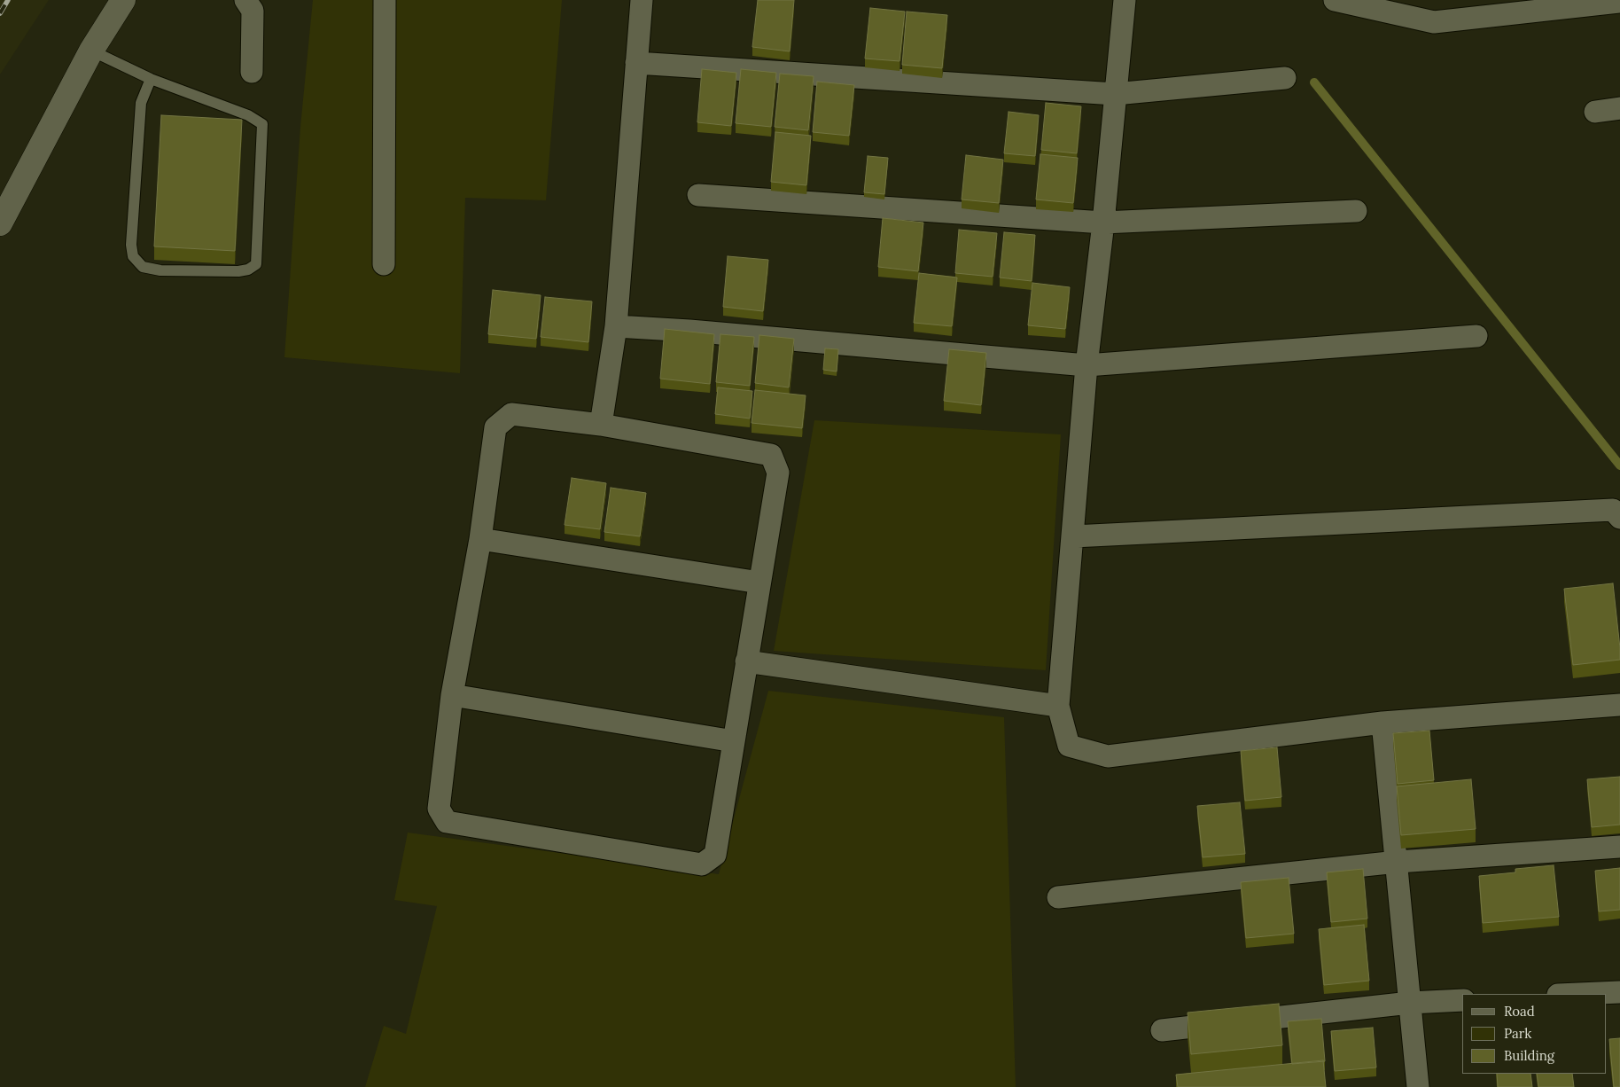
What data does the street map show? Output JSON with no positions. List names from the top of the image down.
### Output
{
  "legend": ["Road", "Park", "Building"]
}
